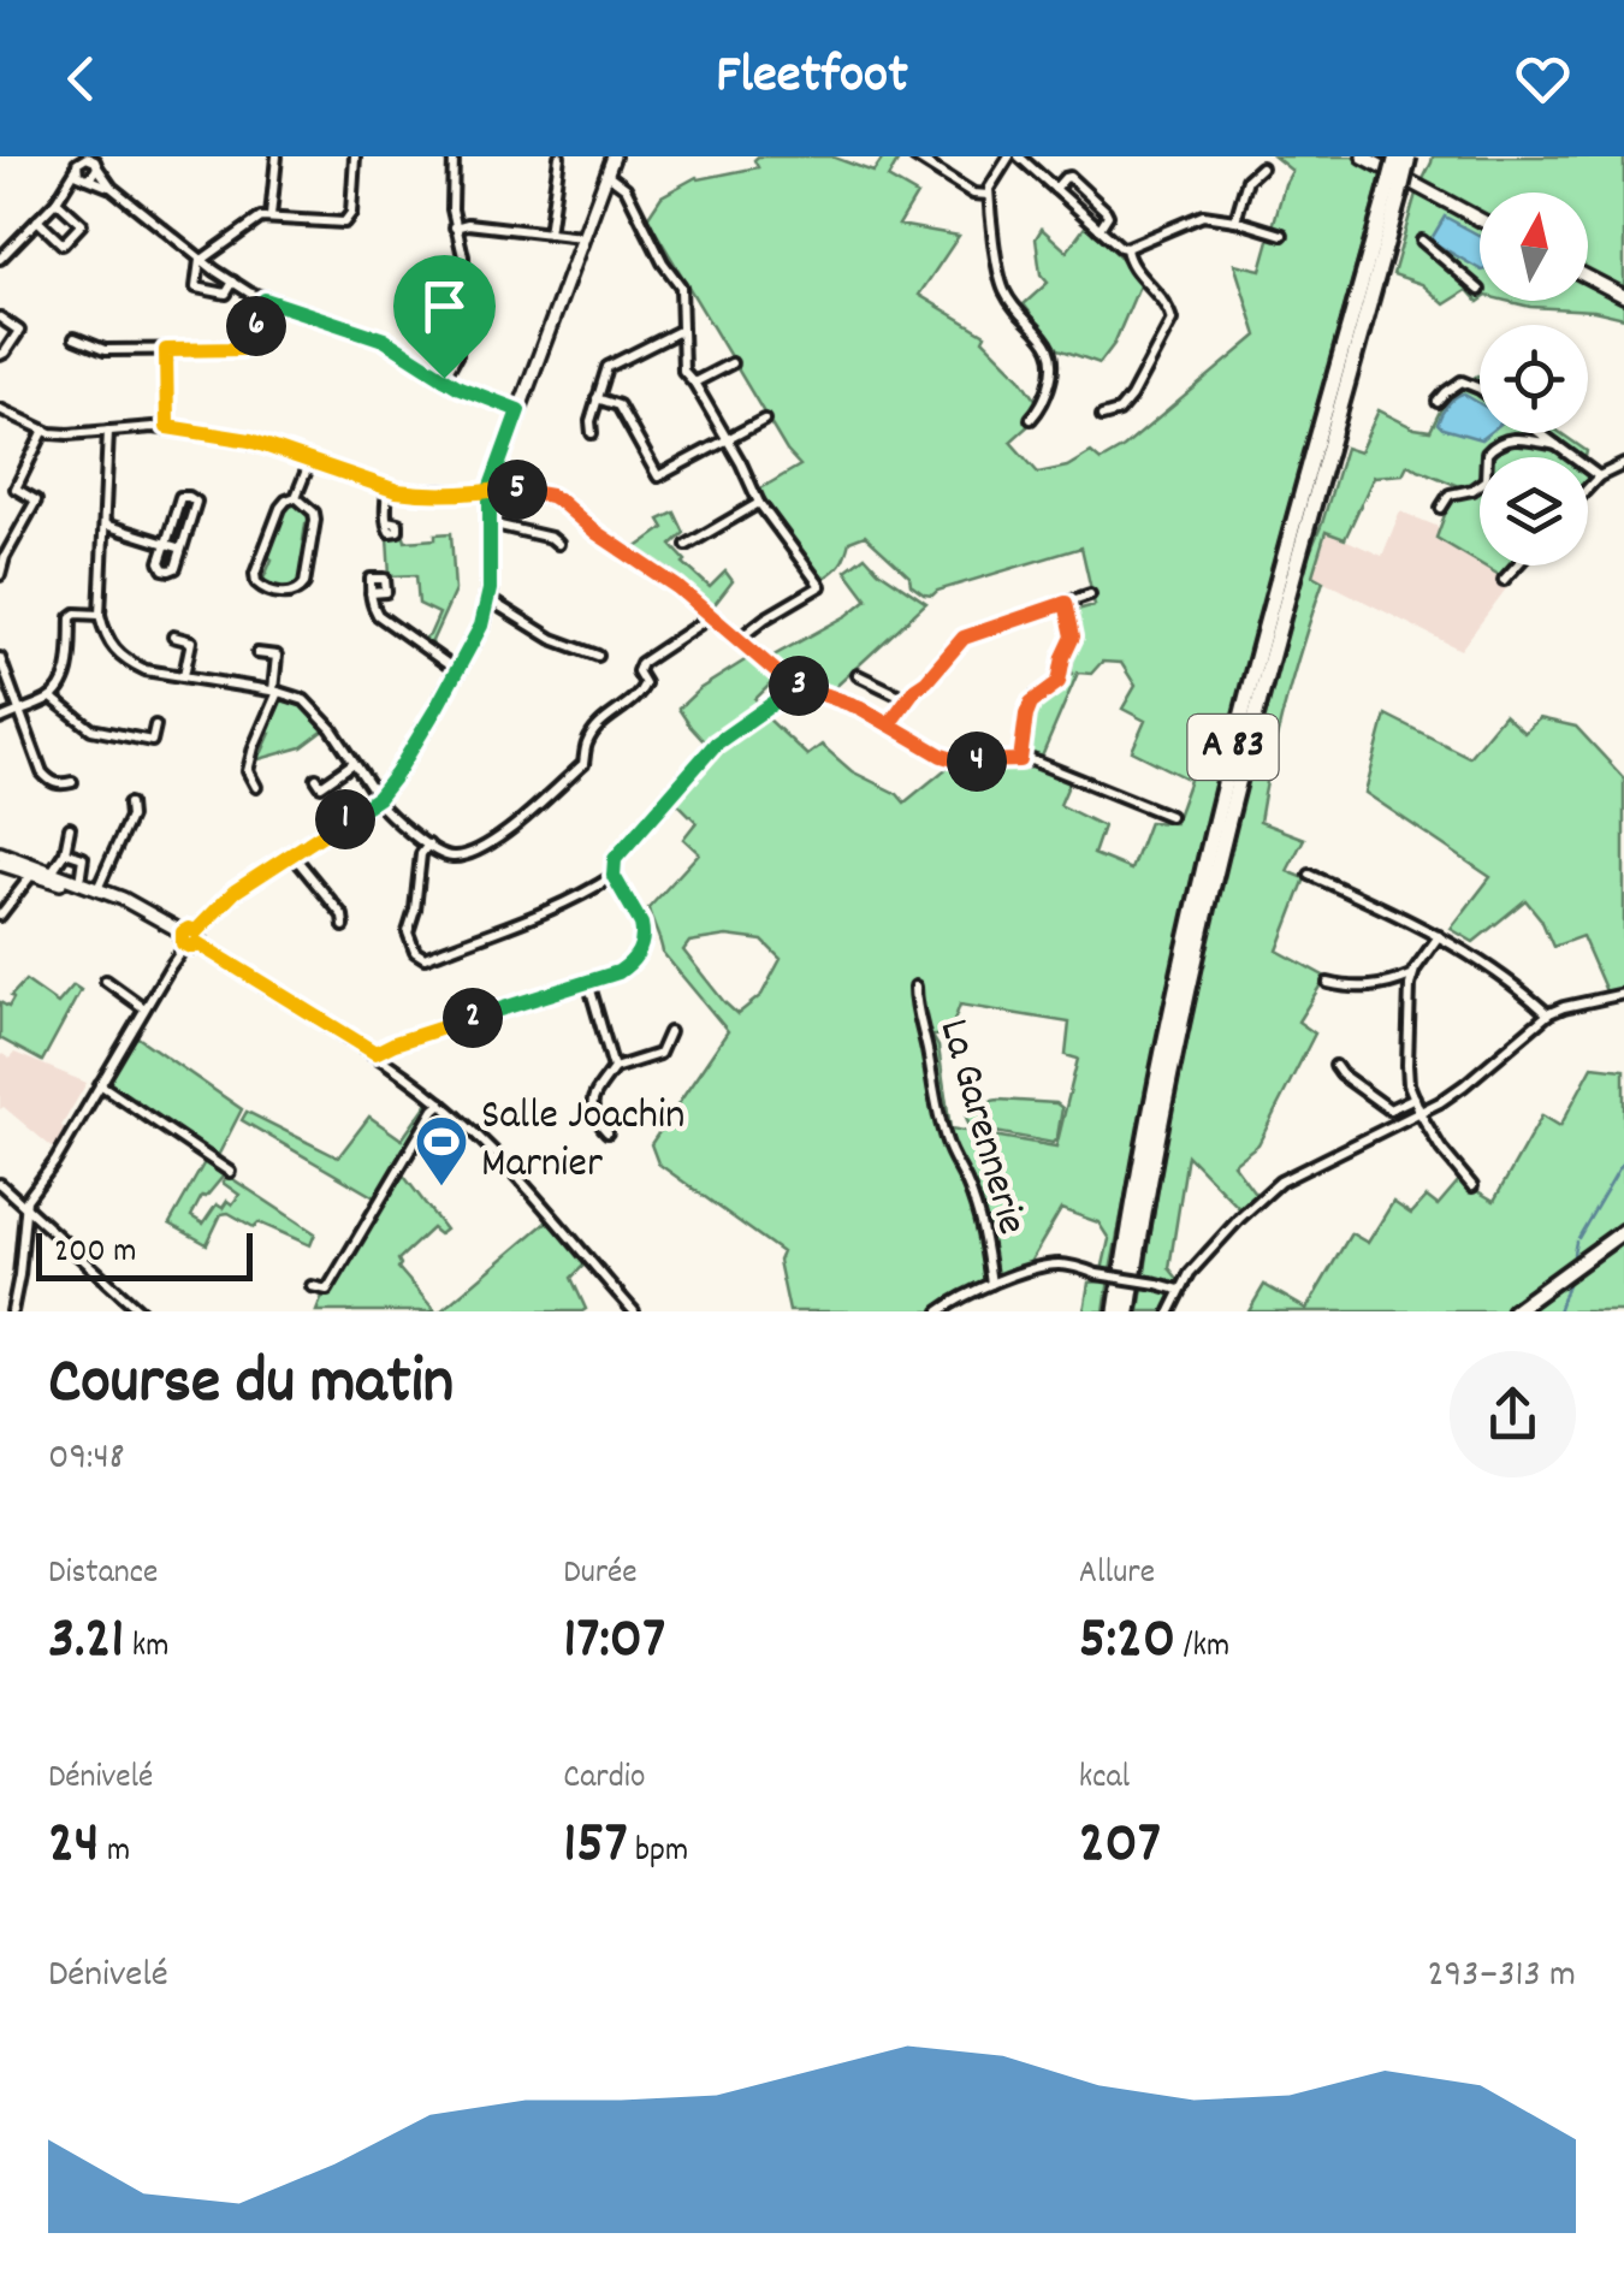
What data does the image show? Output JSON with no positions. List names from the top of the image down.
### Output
{
  "streets": {
    "highway": ["A 83"],
    "street": ["La Garennerie"]
  },
  "places": {
    "sports": ["Salle Joachin Marnier"]
  },
  "scale_bar": "200 m",
  "north": "top",
  "page": {
    "header": "Fleetfoot",
    "pins": [
      "6",
      "5",
      "3",
      "4",
      "1",
      "2"
    ],
    "scale": "200 m",
    "heading": ["Course du matin", "09:48"],
    "stats": [
      ["Distance", "3.21 km"],
      ["Durée", "17:07"],
      ["Allure", "5:20 /km"],
      ["Dénivelé", "24 m"],
      ["Cardio", "157 bpm"],
      ["kcal", "207"]
    ],
    "chart": ["Dénivelé", "293–313 m"]
  }
}
